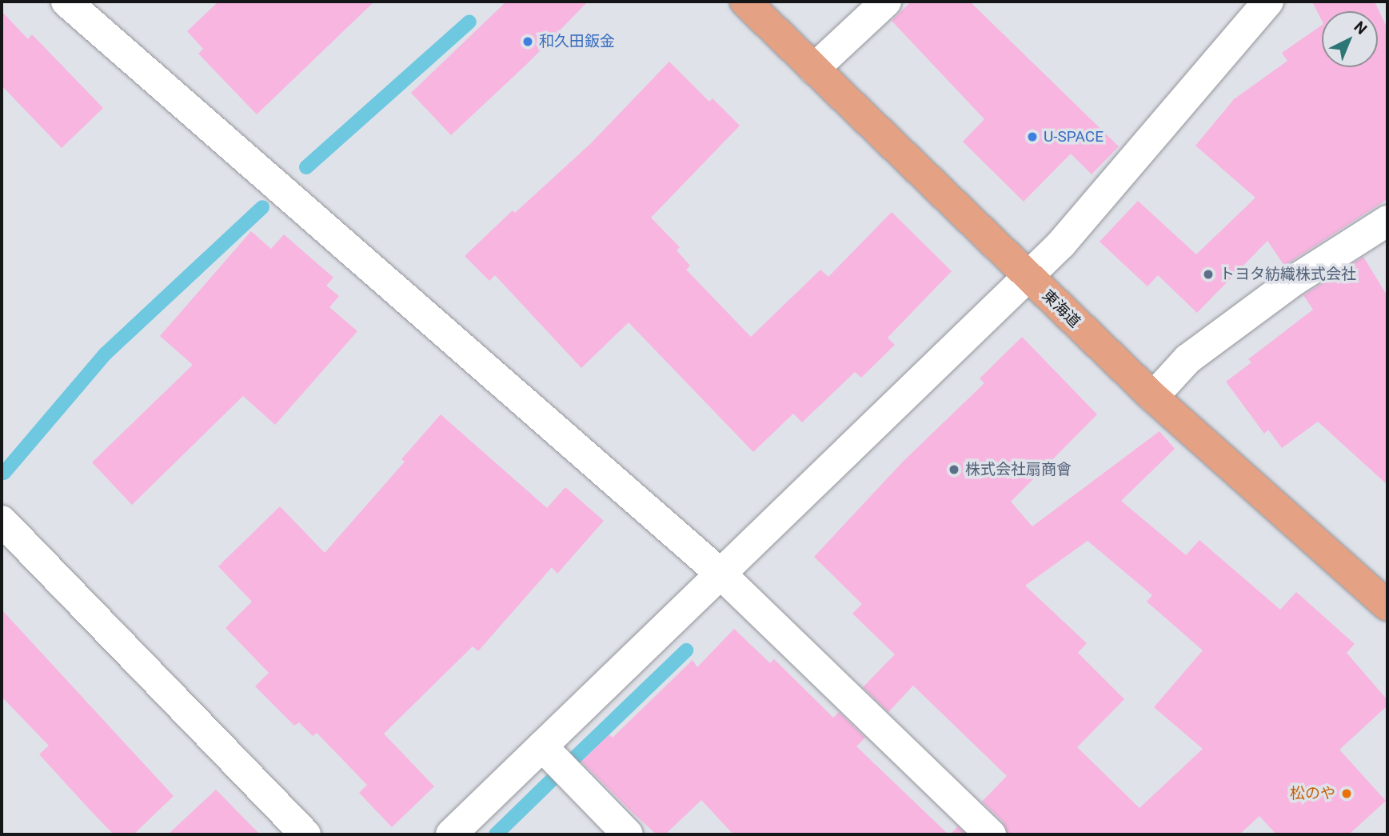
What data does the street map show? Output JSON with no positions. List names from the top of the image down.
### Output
{
  "streets": {
    "highway": ["東海道"]
  },
  "places": [
    "和久田鈑金",
    "U-SPACE",
    "トヨタ紡織株式会社",
    "株式会社扇商會",
    "松のや"
  ],
  "north": "top right"
}
